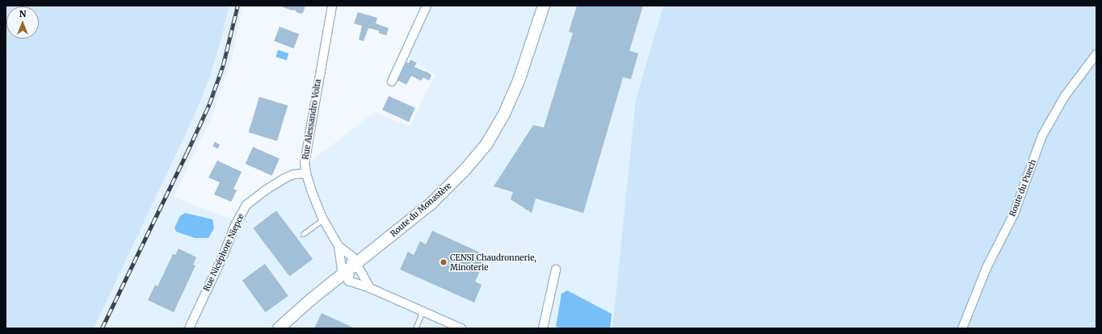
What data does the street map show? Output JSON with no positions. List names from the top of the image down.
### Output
{
  "streets": {
    "street": [
      "Rue Alessandro Volta",
      "Route du Puech",
      "Route du Monastère",
      "Rue Nicéphore Niepce"
    ]
  },
  "crossings": [
    ["Rue Alessandro Volta", "Route du Monastère"],
    ["Rue Alessandro Volta", "Rue Nicéphore Niepce"]
  ],
  "places": ["CENSI Chaudronnerie, Minoterie"],
  "north": "top"
}
